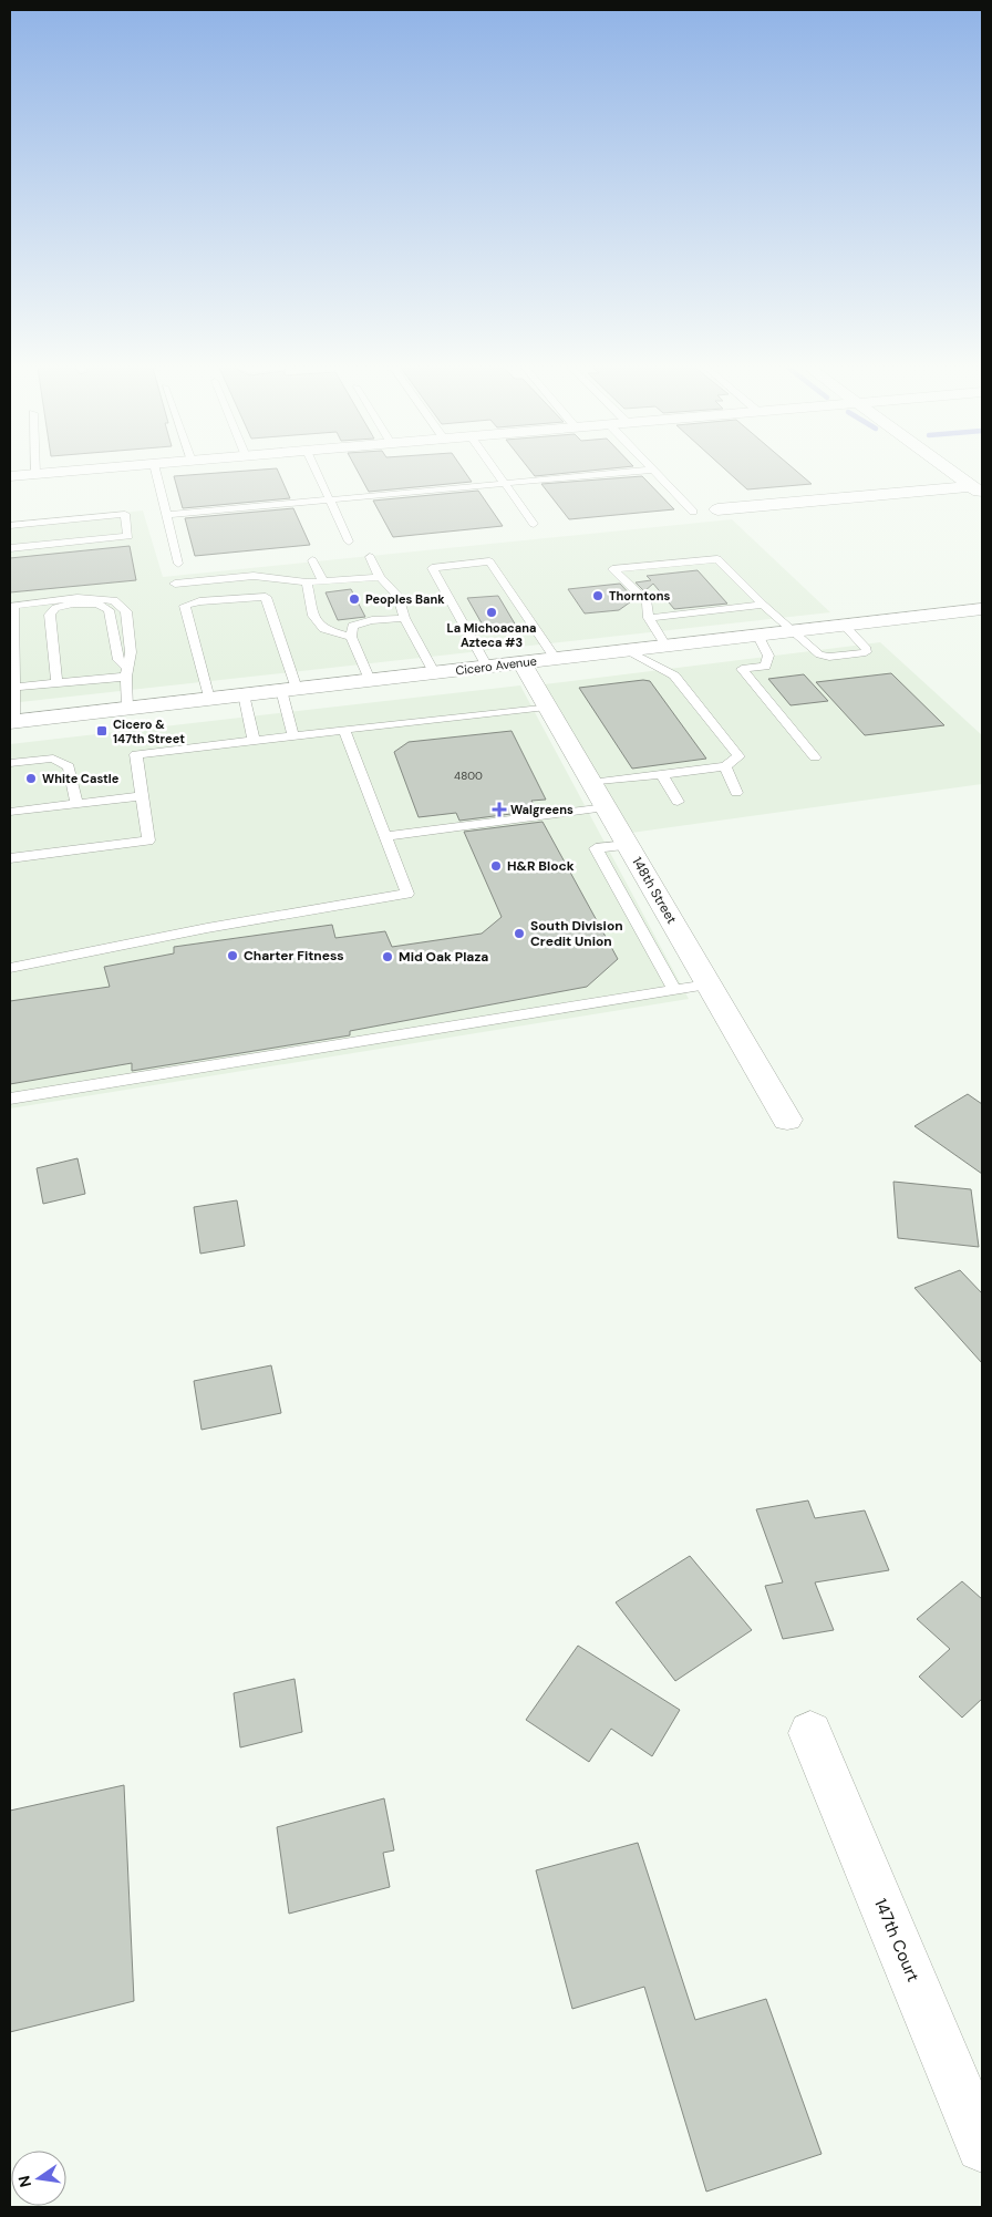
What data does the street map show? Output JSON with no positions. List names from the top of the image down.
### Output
{
  "streets": {
    "street": ["Cicero Avenue", "148th Street", "147th Court"]
  },
  "crossings": [
    ["Cicero Avenue", "148th Street"]
  ],
  "places": {
    "other": [
      "Thorntons",
      "Peoples Bank",
      "La Michoacana Azteca #3",
      "White Castle",
      "H&R Block",
      "South Division Credit Union",
      "Charter Fitness",
      "Mid Oak Plaza"
    ],
    "transit": ["Cicero & 147th Street"],
    "health": ["Walgreens"]
  },
  "house_numbers": ["4800"],
  "north": "left"
}
